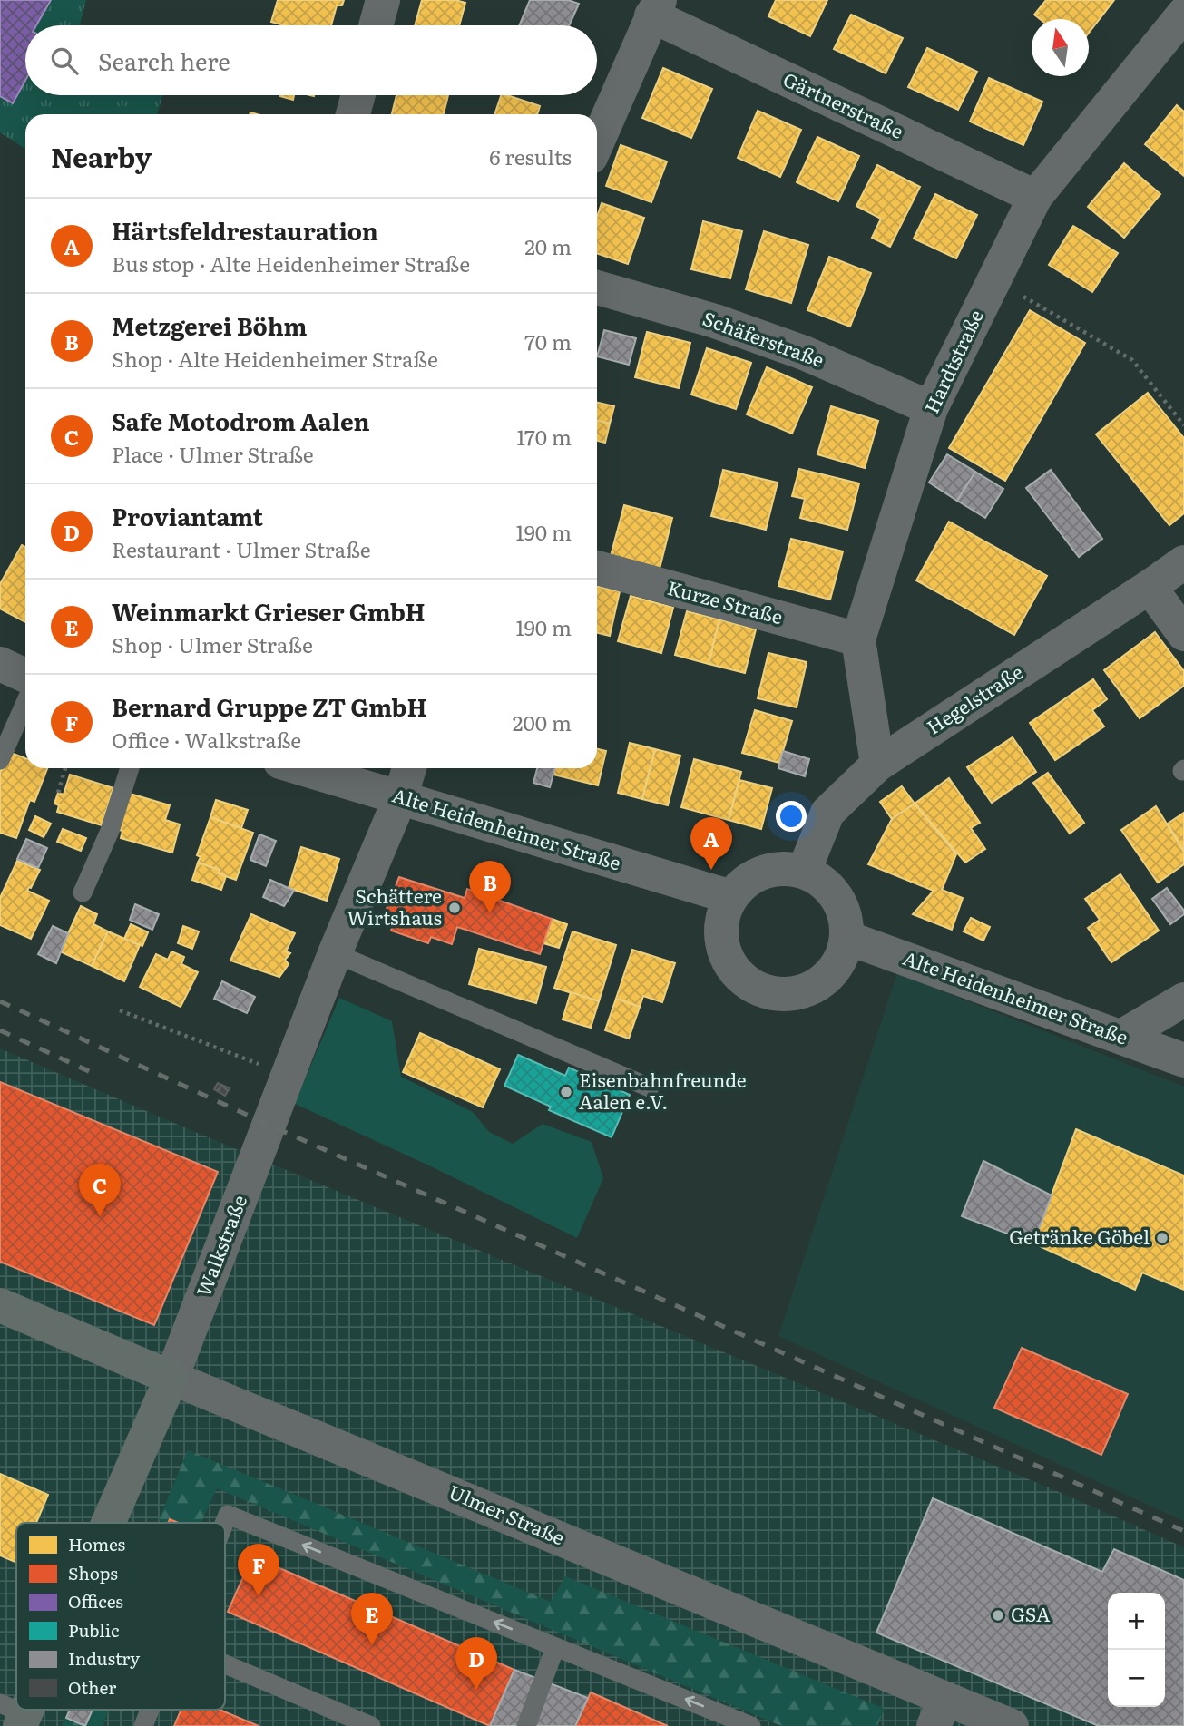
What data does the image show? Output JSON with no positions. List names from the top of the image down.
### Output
{
  "streets": {
    "main road": ["Walkstraße", "Ulmer Straße"],
    "street": [
      "Gärtnerstraße",
      "Schäferstraße",
      "Hardtstraße",
      "Kurze Straße",
      "Hegelstraße",
      "Alte Heidenheimer Straße"
    ]
  },
  "crossings": [
    ["Gärtnerstraße", "Hardtstraße"],
    ["Schäferstraße", "Hardtstraße"],
    ["Hardtstraße", "Kurze Straße"],
    ["Hardtstraße", "Hegelstraße"],
    ["Hegelstraße", "Alte Heidenheimer Straße"],
    ["Alte Heidenheimer Straße", "Walkstraße"],
    ["Walkstraße", "Ulmer Straße"]
  ],
  "places": [
    "Schättere Wirtshaus",
    "Eisenbahnfreunde Aalen e.V.",
    "Getränke Göbel",
    "GSA"
  ],
  "legend": [
    "Homes",
    "Shops",
    "Offices",
    "Public",
    "Industry",
    "Other"
  ],
  "north": "top",
  "page": {
    "search": "Search here",
    "heading": ["Nearby", "6 results"],
    "list": [
      {
        "mark": "A",
        "name": "Härtsfeldrestauration",
        "note": "Bus stop · Alte Heidenheimer Straße",
        "value": "20 m"
      },
      {
        "mark": "B",
        "name": "Metzgerei Böhm",
        "note": "Shop · Alte Heidenheimer Straße",
        "value": "70 m"
      },
      {
        "mark": "C",
        "name": "Safe Motodrom Aalen",
        "note": "Place · Ulmer Straße",
        "value": "170 m"
      },
      {
        "mark": "D",
        "name": "Proviantamt",
        "note": "Restaurant · Ulmer Straße",
        "value": "190 m"
      },
      {
        "mark": "E",
        "name": "Weinmarkt Grieser GmbH",
        "note": "Shop · Ulmer Straße",
        "value": "190 m"
      },
      {
        "mark": "F",
        "name": "Bernard Gruppe ZT GmbH",
        "note": "Office · Walkstraße",
        "value": "200 m"
      }
    ],
    "pins": [
      "A",
      "B",
      "C",
      "F",
      "E",
      "D"
    ],
    "map_buttons": ["+", "−"]
  }
}
